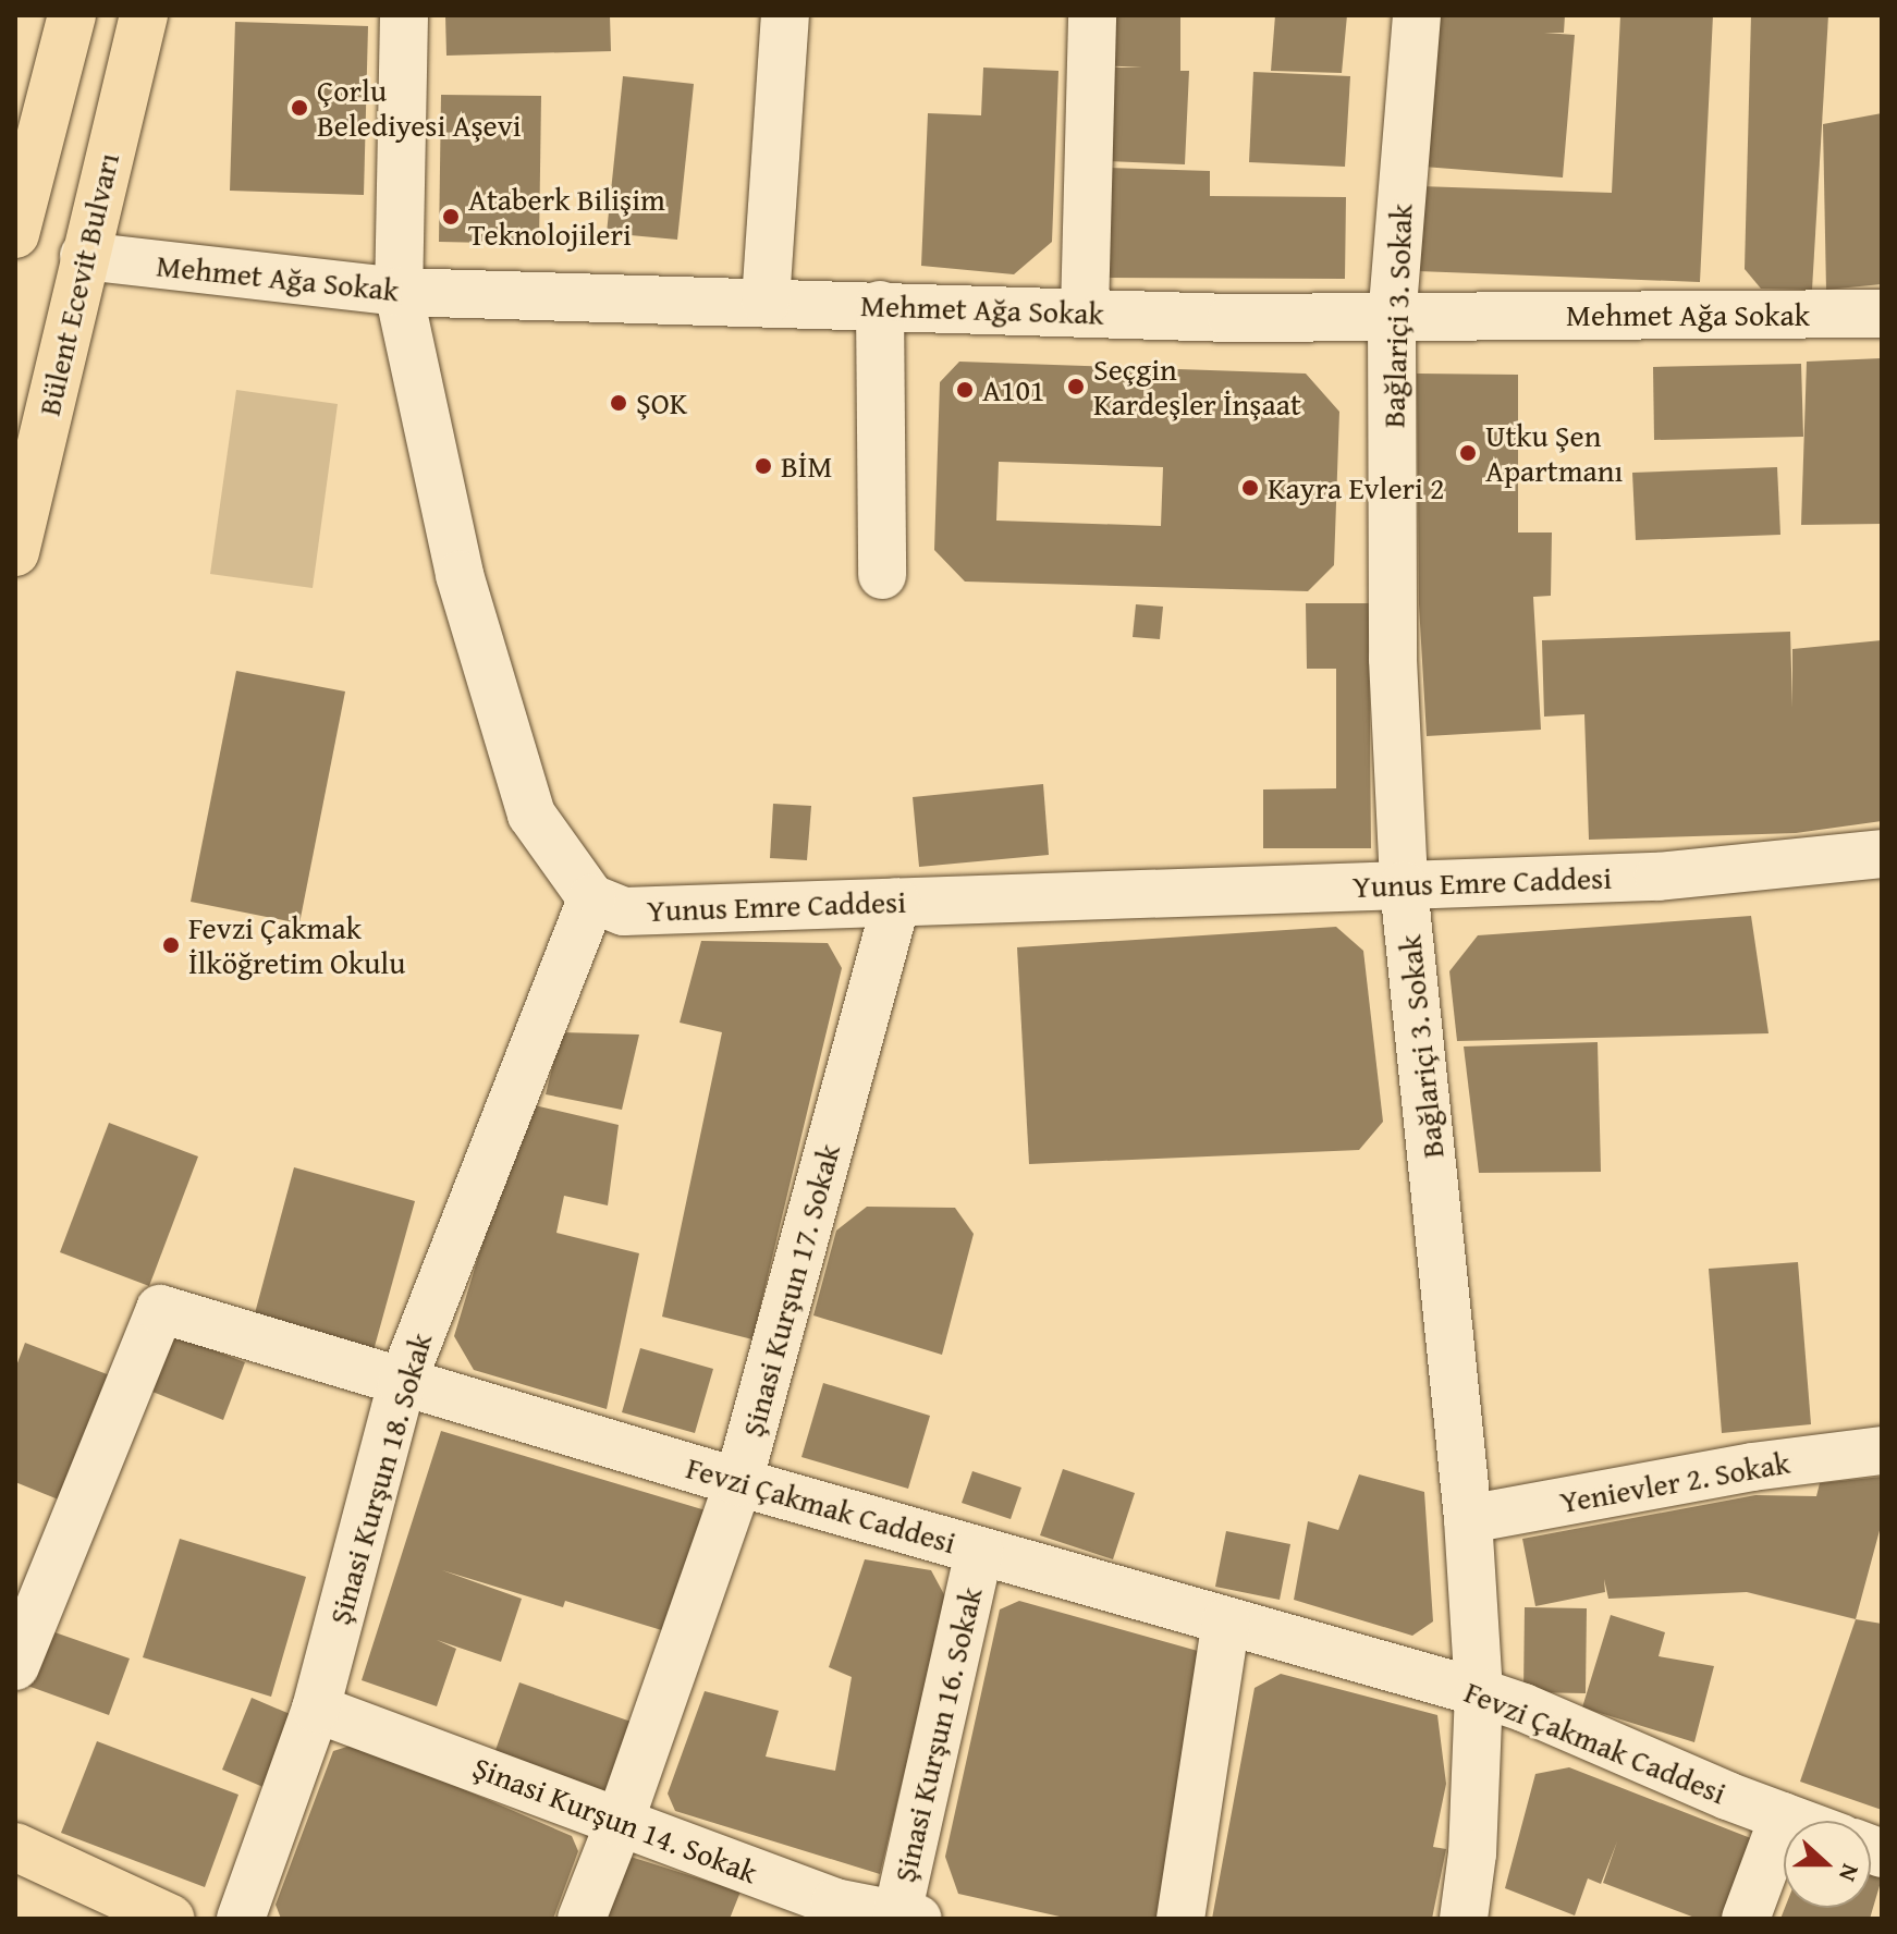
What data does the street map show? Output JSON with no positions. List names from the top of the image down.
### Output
{
  "streets": {
    "main road": ["Bülent Ecevit Bulvarı"],
    "street": [
      "Mehmet Ağa Sokak",
      "Bağlariçi 3. Sokak",
      "Yunus Emre Caddesi",
      "Şinasi Kurşun 17. Sokak",
      "Şinasi Kurşun 18. Sokak",
      "Yenievler 2. Sokak",
      "Fevzi Çakmak Caddesi",
      "Şinasi Kurşun 16. Sokak",
      "Şinasi Kurşun 14. Sokak"
    ]
  },
  "crossings": [
    ["Mehmet Ağa Sokak", "Bülent Ecevit Bulvarı"],
    ["Mehmet Ağa Sokak", "Bağlariçi 3. Sokak"],
    ["Bağlariçi 3. Sokak", "Yunus Emre Caddesi"],
    ["Bağlariçi 3. Sokak", "Yenievler 2. Sokak"],
    ["Bağlariçi 3. Sokak", "Fevzi Çakmak Caddesi"],
    ["Yunus Emre Caddesi", "Şinasi Kurşun 17. Sokak"],
    ["Yunus Emre Caddesi", "Şinasi Kurşun 18. Sokak"],
    ["Şinasi Kurşun 17. Sokak", "Fevzi Çakmak Caddesi"],
    ["Şinasi Kurşun 17. Sokak", "Şinasi Kurşun 14. Sokak"],
    ["Şinasi Kurşun 18. Sokak", "Fevzi Çakmak Caddesi"],
    ["Şinasi Kurşun 18. Sokak", "Şinasi Kurşun 14. Sokak"],
    ["Fevzi Çakmak Caddesi", "Şinasi Kurşun 16. Sokak"],
    ["Şinasi Kurşun 16. Sokak", "Şinasi Kurşun 14. Sokak"]
  ],
  "places": [
    "Çorlu Belediyesi Aşevi",
    "Ataberk Bilişim Teknolojileri",
    "Seçgin Kardeşler İnşaat",
    "A101",
    "ŞOK",
    "Utku Şen Apartmanı",
    "BİM",
    "Kayra Evleri 2",
    "Fevzi Çakmak İlköğretim Okulu"
  ],
  "north": "right"
}
